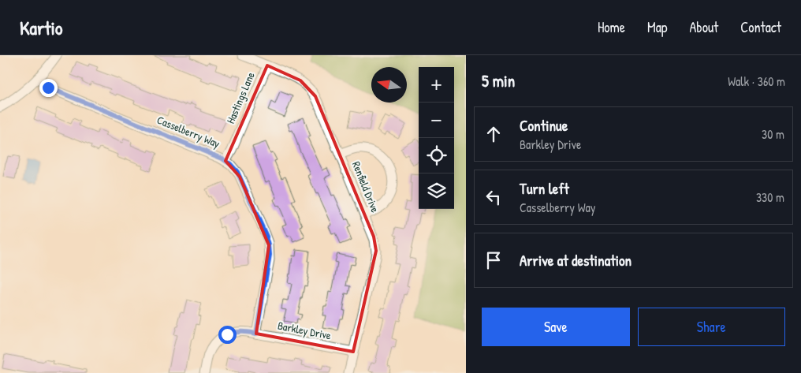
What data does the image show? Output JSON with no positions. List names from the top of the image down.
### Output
{
  "streets": {
    "street": [
      "Hastings Lane",
      "Casselberry Way",
      "Renfield Drive",
      "Barkley Drive"
    ]
  },
  "crossings": [
    ["Hastings Lane", "Casselberry Way"],
    ["Hastings Lane", "Renfield Drive"],
    ["Casselberry Way", "Barkley Drive"],
    ["Renfield Drive", "Barkley Drive"]
  ],
  "north": "left",
  "page": {
    "header": "Kartio",
    "nav": [
      "Home",
      "Map",
      "About",
      "Contact"
    ],
    "heading": ["5 min", "Walk · 360 m"],
    "map_buttons": ["+", "−"],
    "list": [
      ["Continue", "Barkley Drive", "30 m"],
      ["Turn left", "Casselberry Way", "330 m"],
      "Arrive at destination"
    ],
    "buttons": ["Save", "Share"]
  }
}
